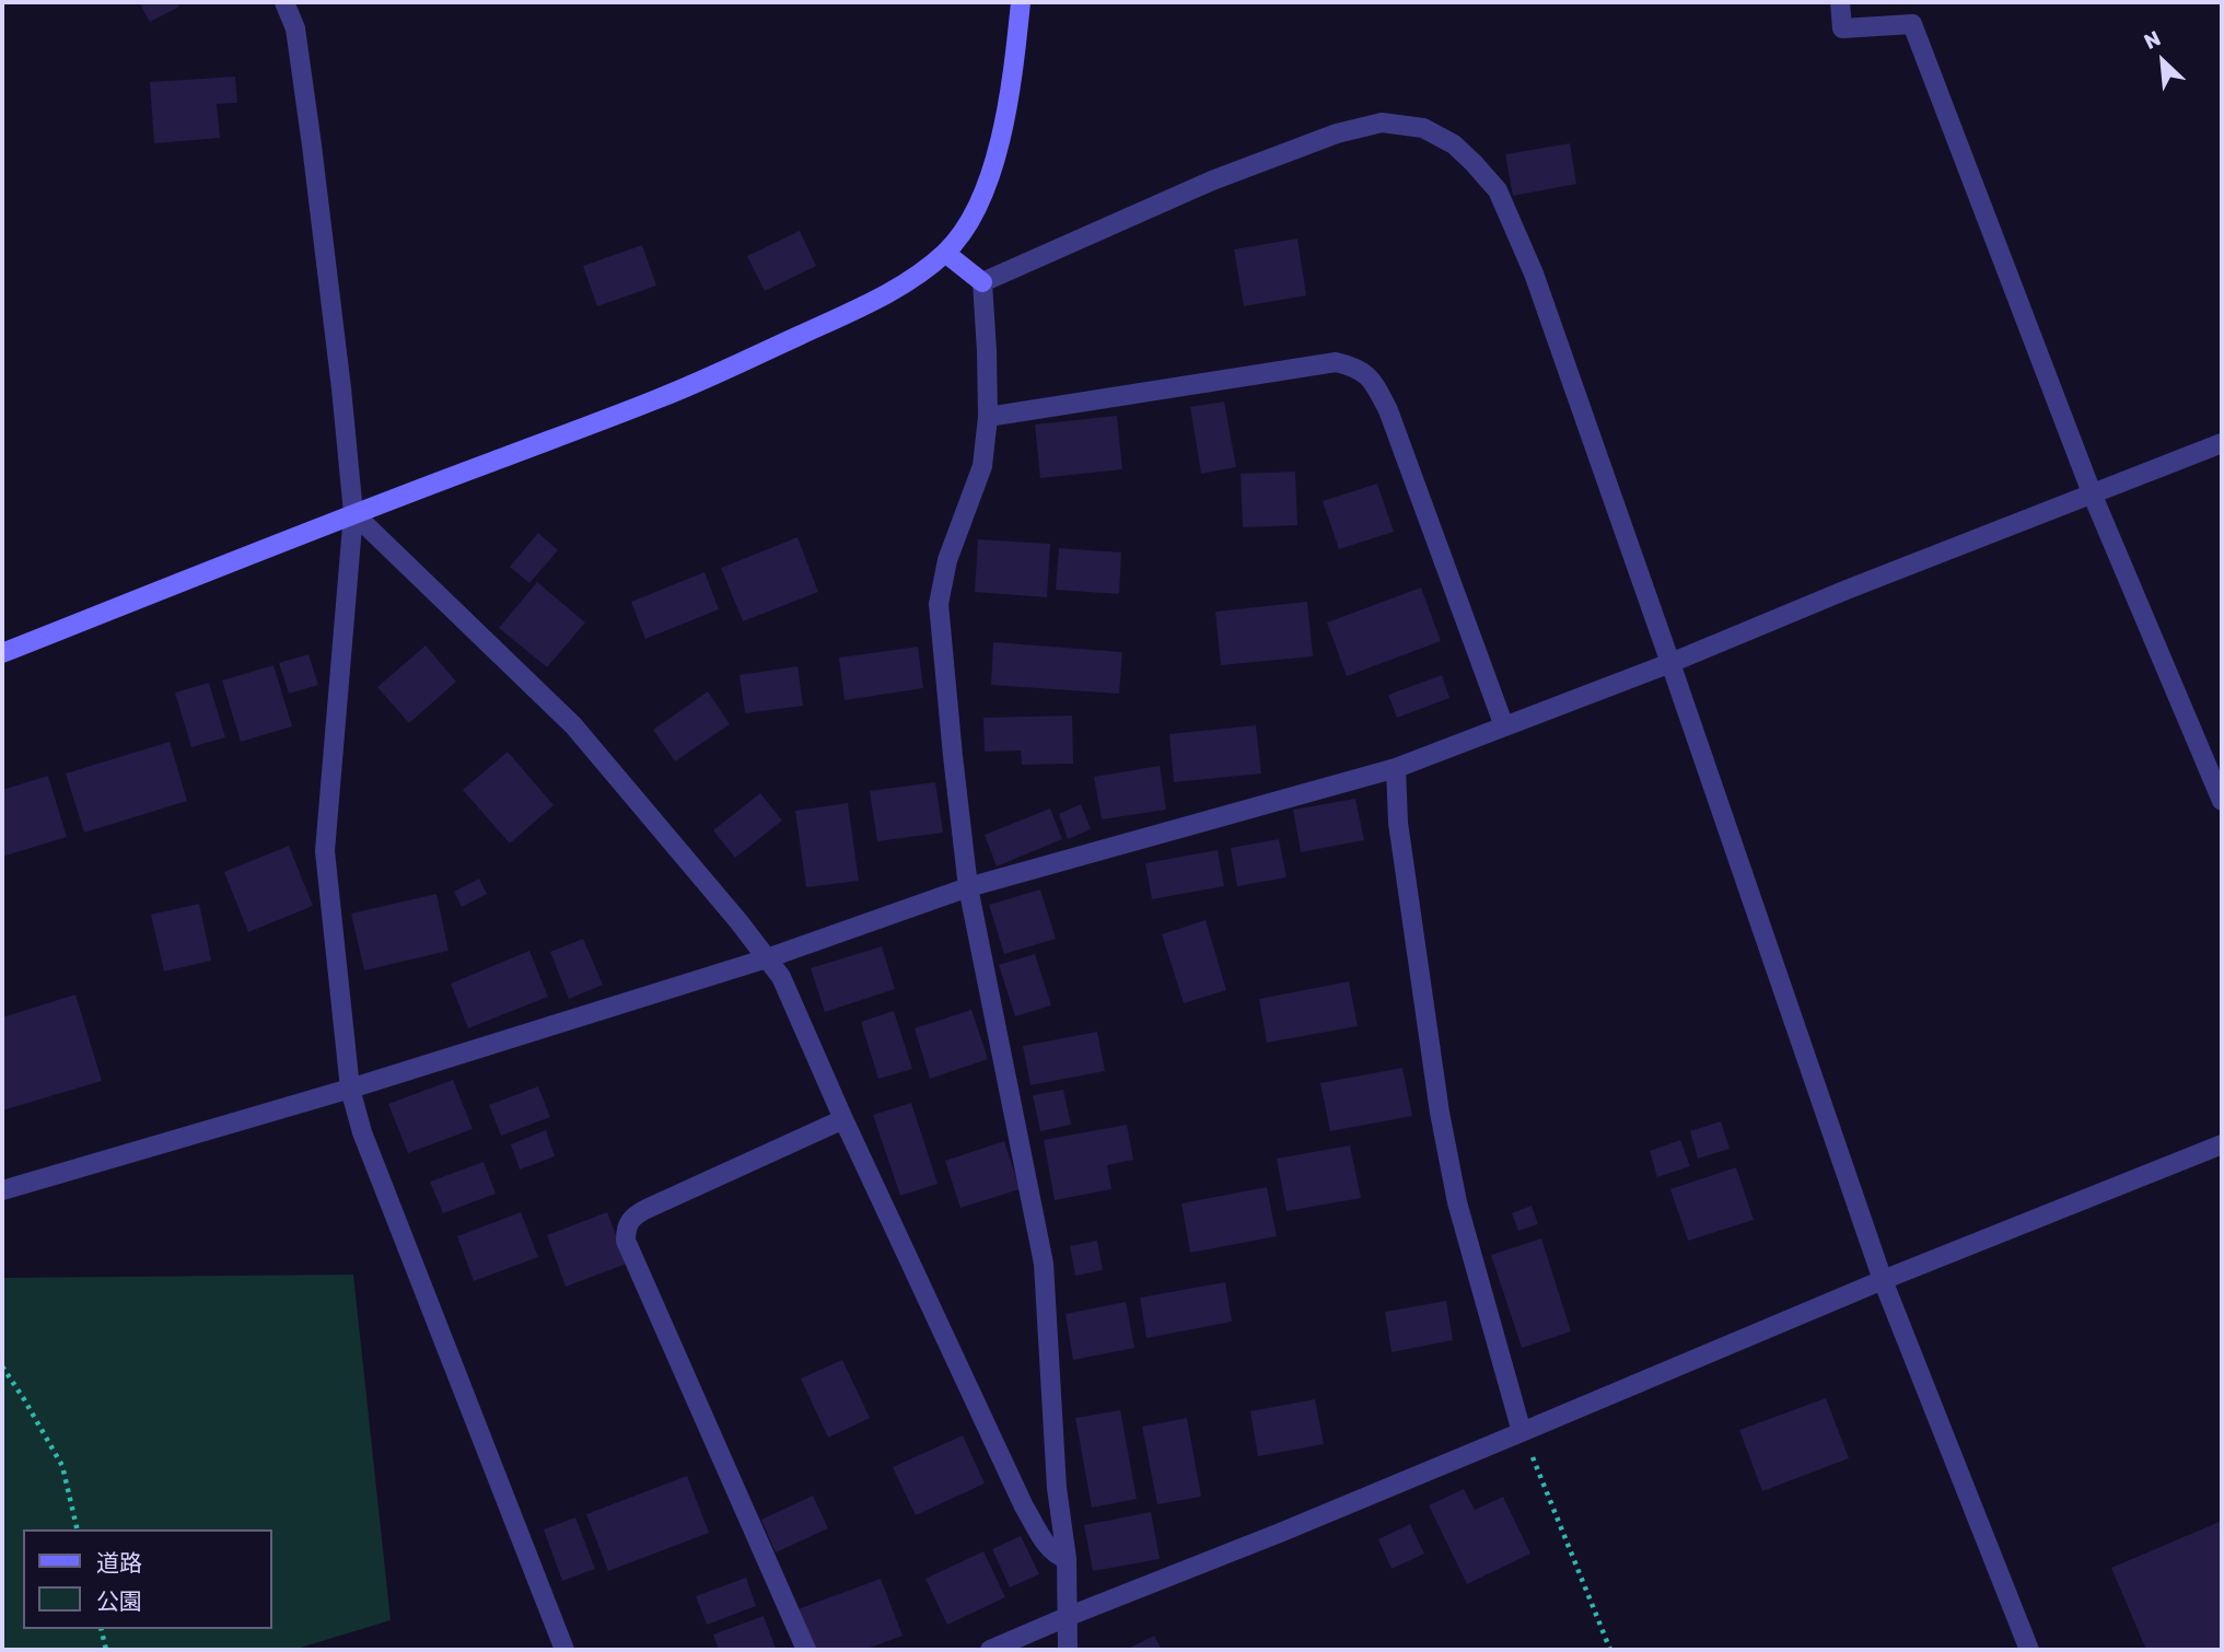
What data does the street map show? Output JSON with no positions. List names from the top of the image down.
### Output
{
  "legend": ["道路", "公園"],
  "north": "top left"
}
